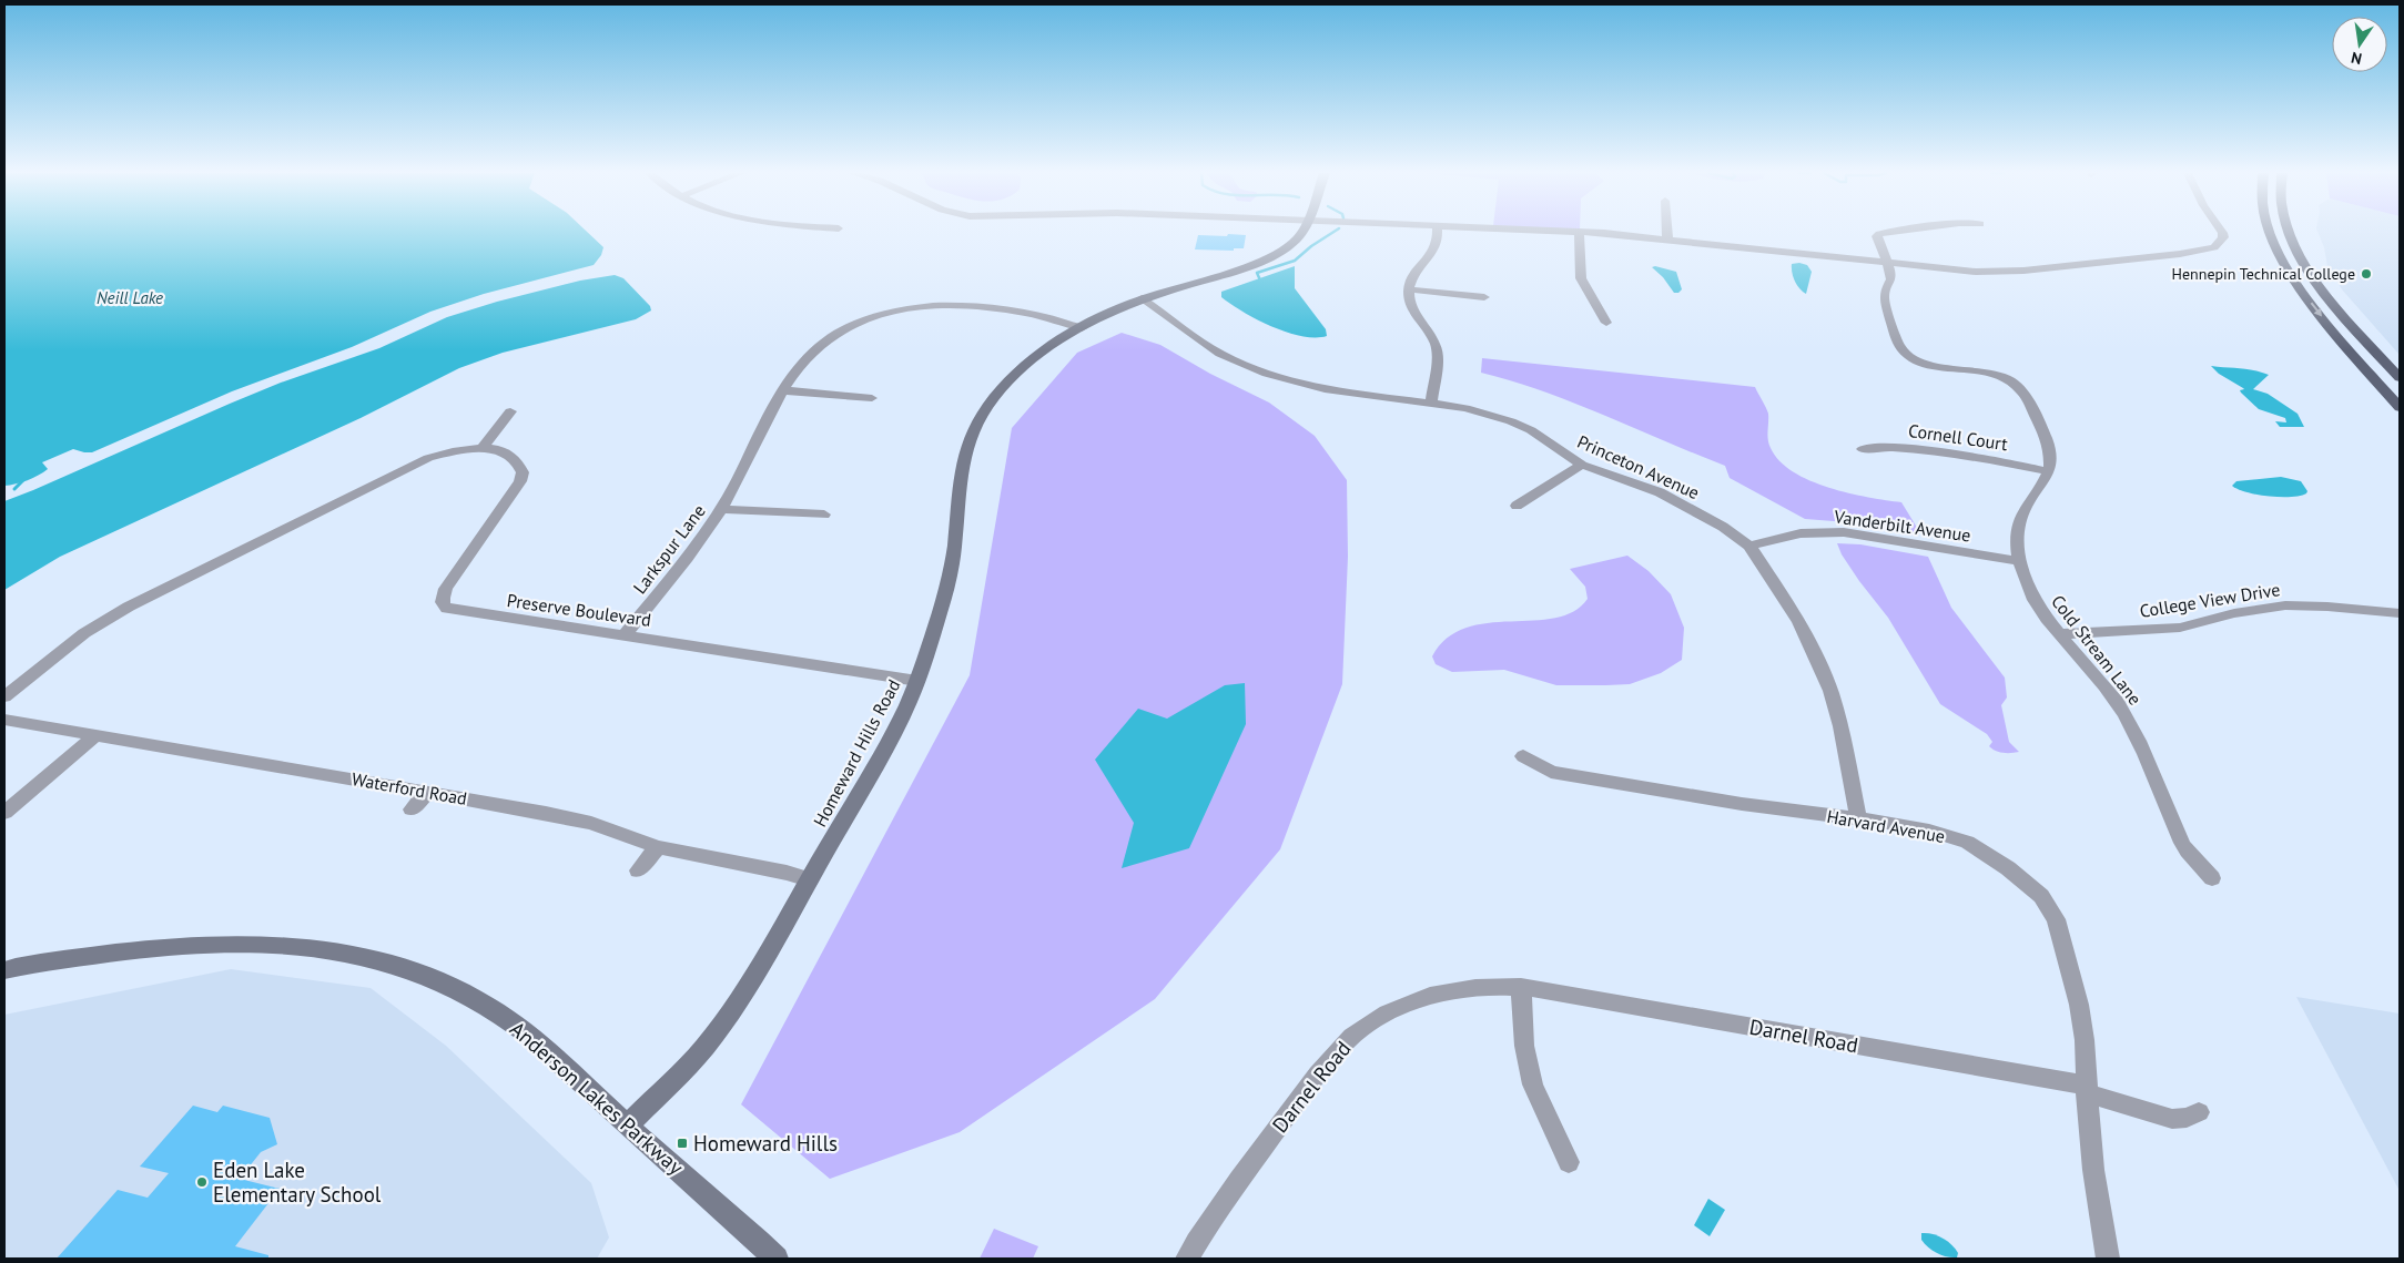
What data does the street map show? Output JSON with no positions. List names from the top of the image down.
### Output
{
  "streets": {
    "street": [
      "Cornell Court",
      "Princeton Avenue",
      "Vanderbilt Avenue",
      "Larkspur Lane",
      "College View Drive",
      "Preserve Boulevard",
      "Cold Stream Lane",
      "Homeward Hills Road",
      "Waterford Road",
      "Harvard Avenue",
      "Darnel Road",
      "Anderson Lakes Parkway"
    ]
  },
  "crossings": [
    ["Cornell Court", "Cold Stream Lane"],
    ["Princeton Avenue", "Vanderbilt Avenue"],
    ["Princeton Avenue", "Homeward Hills Road"],
    ["Princeton Avenue", "Harvard Avenue"],
    ["Vanderbilt Avenue", "Cold Stream Lane"],
    ["Larkspur Lane", "Preserve Boulevard"],
    ["Larkspur Lane", "Homeward Hills Road"],
    ["College View Drive", "Cold Stream Lane"],
    ["Preserve Boulevard", "Homeward Hills Road"],
    ["Homeward Hills Road", "Waterford Road"],
    ["Homeward Hills Road", "Anderson Lakes Parkway"],
    ["Harvard Avenue", "Darnel Road"]
  ],
  "water": ["Neill Lake"],
  "places": {
    "other": ["Hennepin Technical College", "Eden Lake Elementary School"],
    "transit": ["Homeward Hills"]
  },
  "north": "bottom"
}
